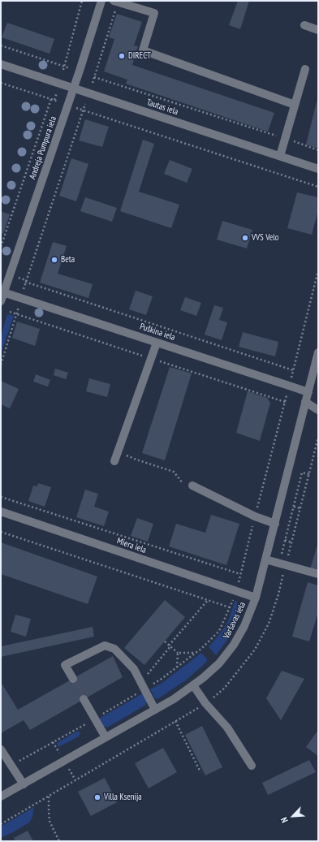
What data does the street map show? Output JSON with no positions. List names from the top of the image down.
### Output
{
  "streets": {
    "street": [
      "Tautas iela",
      "Andreja Pumpura iela",
      "Puškina iela",
      "Miera iela",
      "Varšavas iela"
    ]
  },
  "crossings": [
    ["Tautas iela", "Andreja Pumpura iela"],
    ["Andreja Pumpura iela", "Puškina iela"],
    ["Puškina iela", "Varšavas iela"],
    ["Miera iela", "Varšavas iela"]
  ],
  "places": [
    "DIRECT",
    "VVS Velo",
    "Beta",
    "Villa Ksenija"
  ],
  "north": "bottom left"
}
